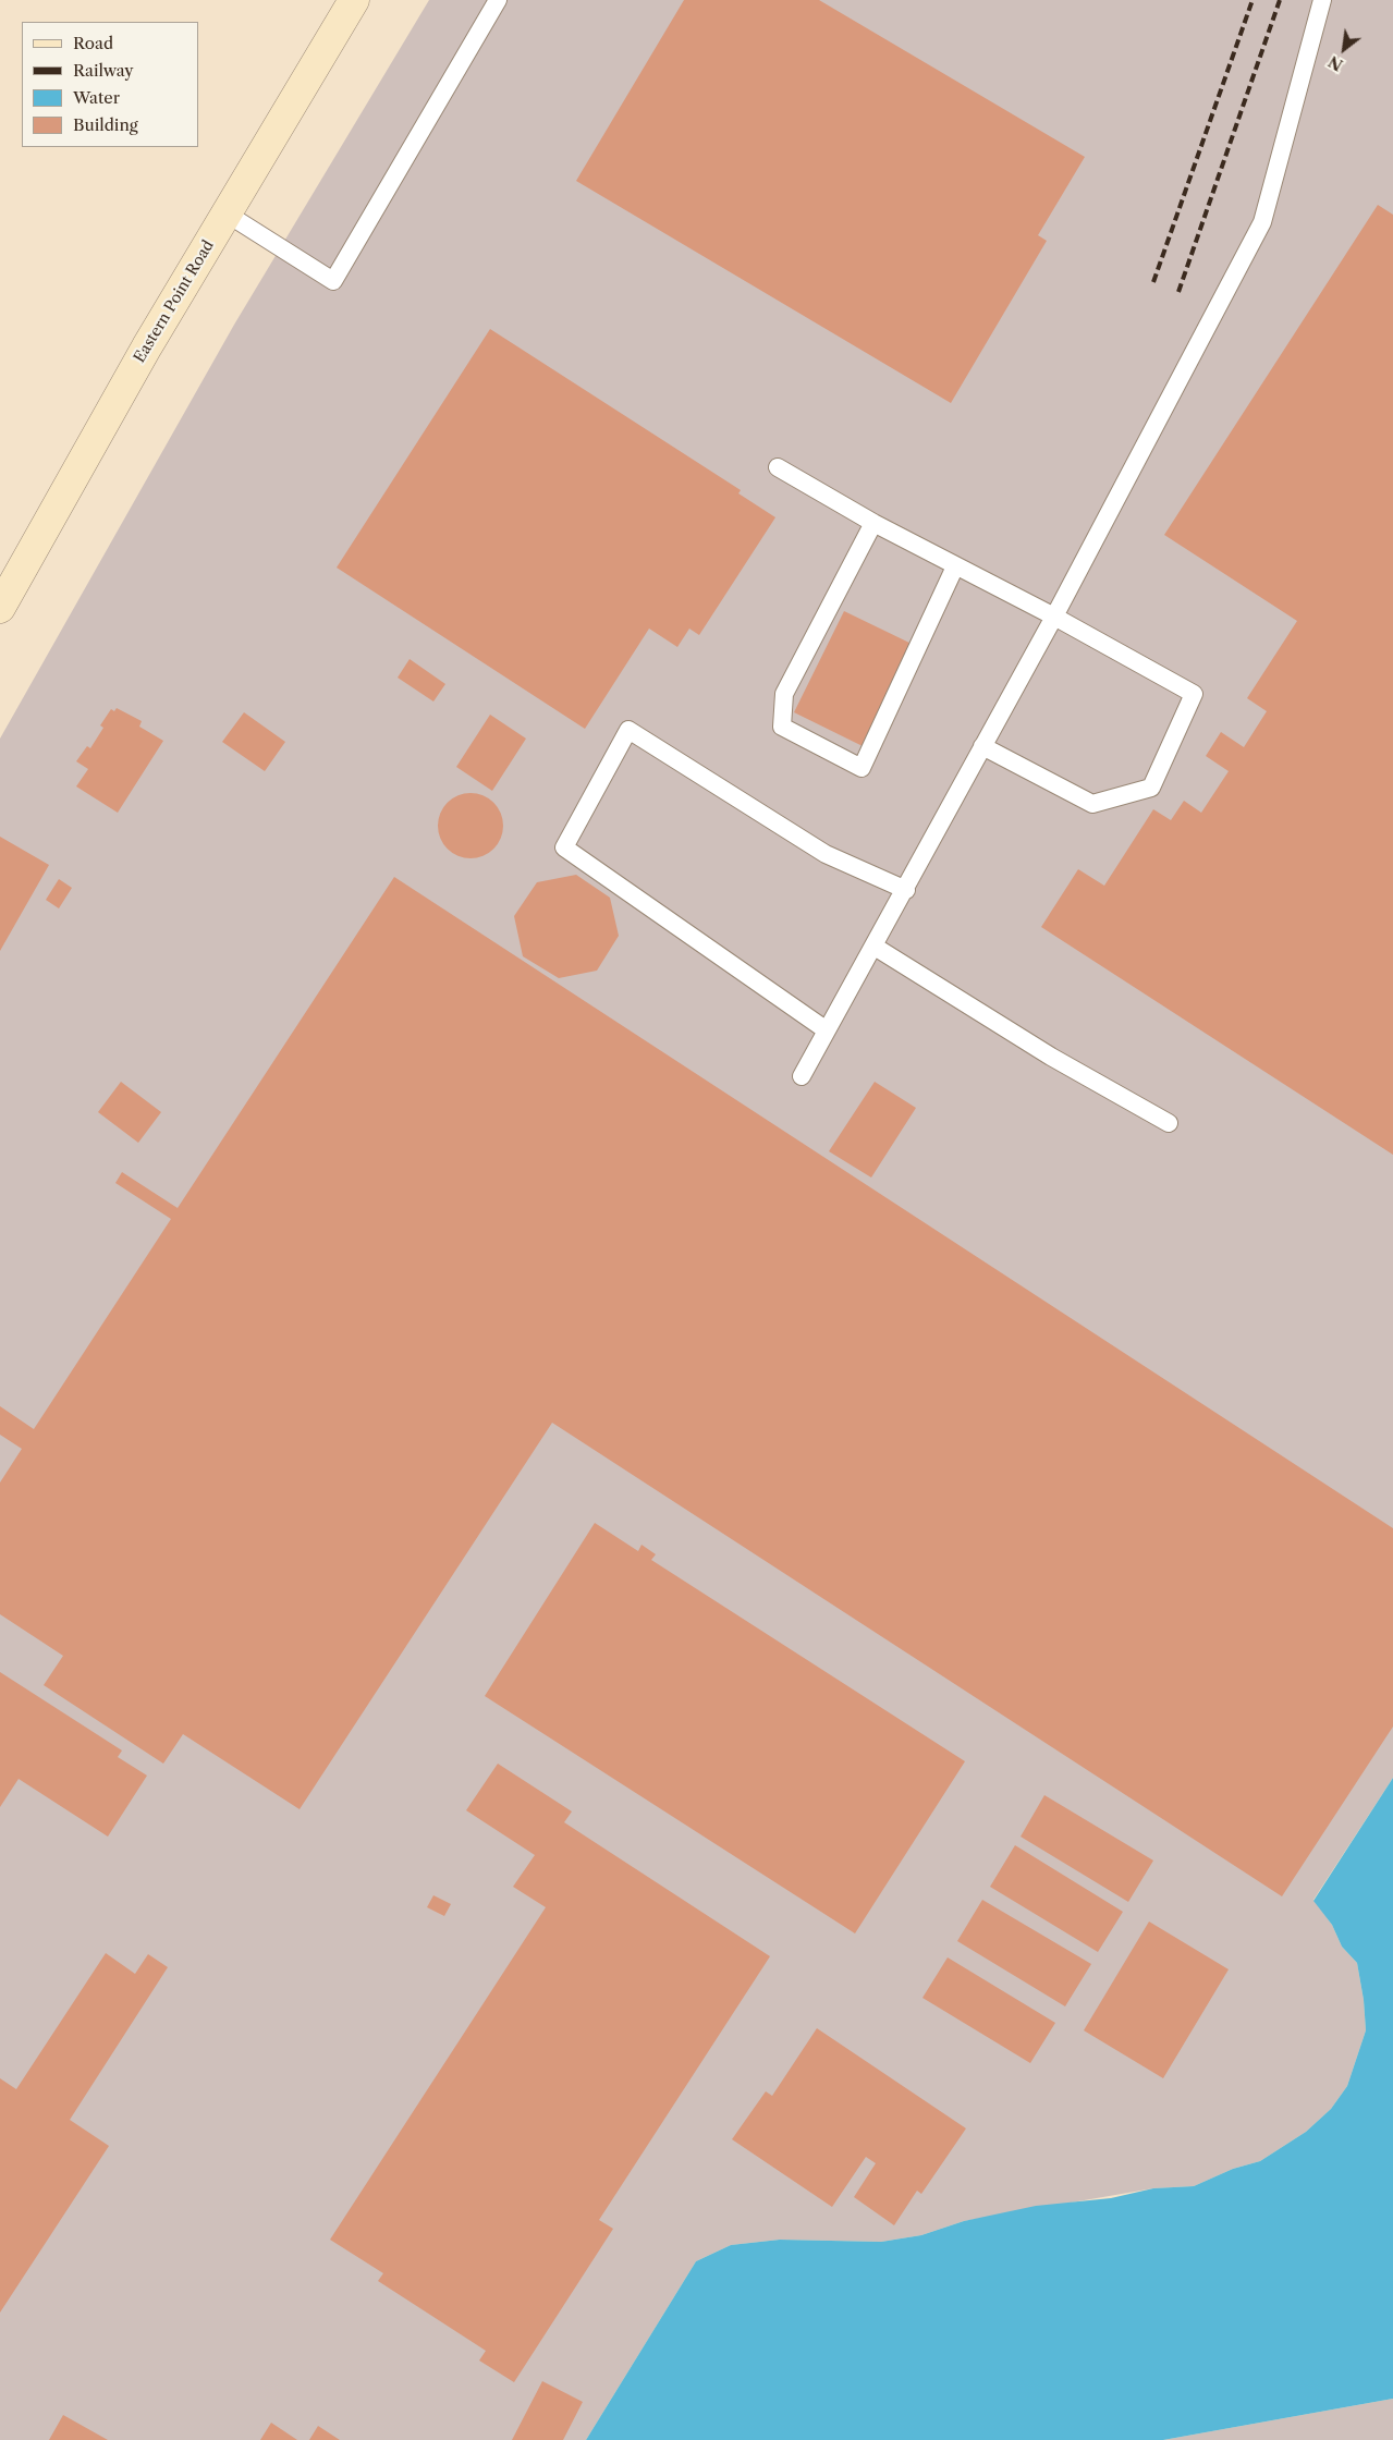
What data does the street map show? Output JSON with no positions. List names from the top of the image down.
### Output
{
  "streets": {
    "main road": ["Eastern Point Road"]
  },
  "legend": [
    "Road",
    "Railway",
    "Water",
    "Building"
  ],
  "north": "bottom left"
}
